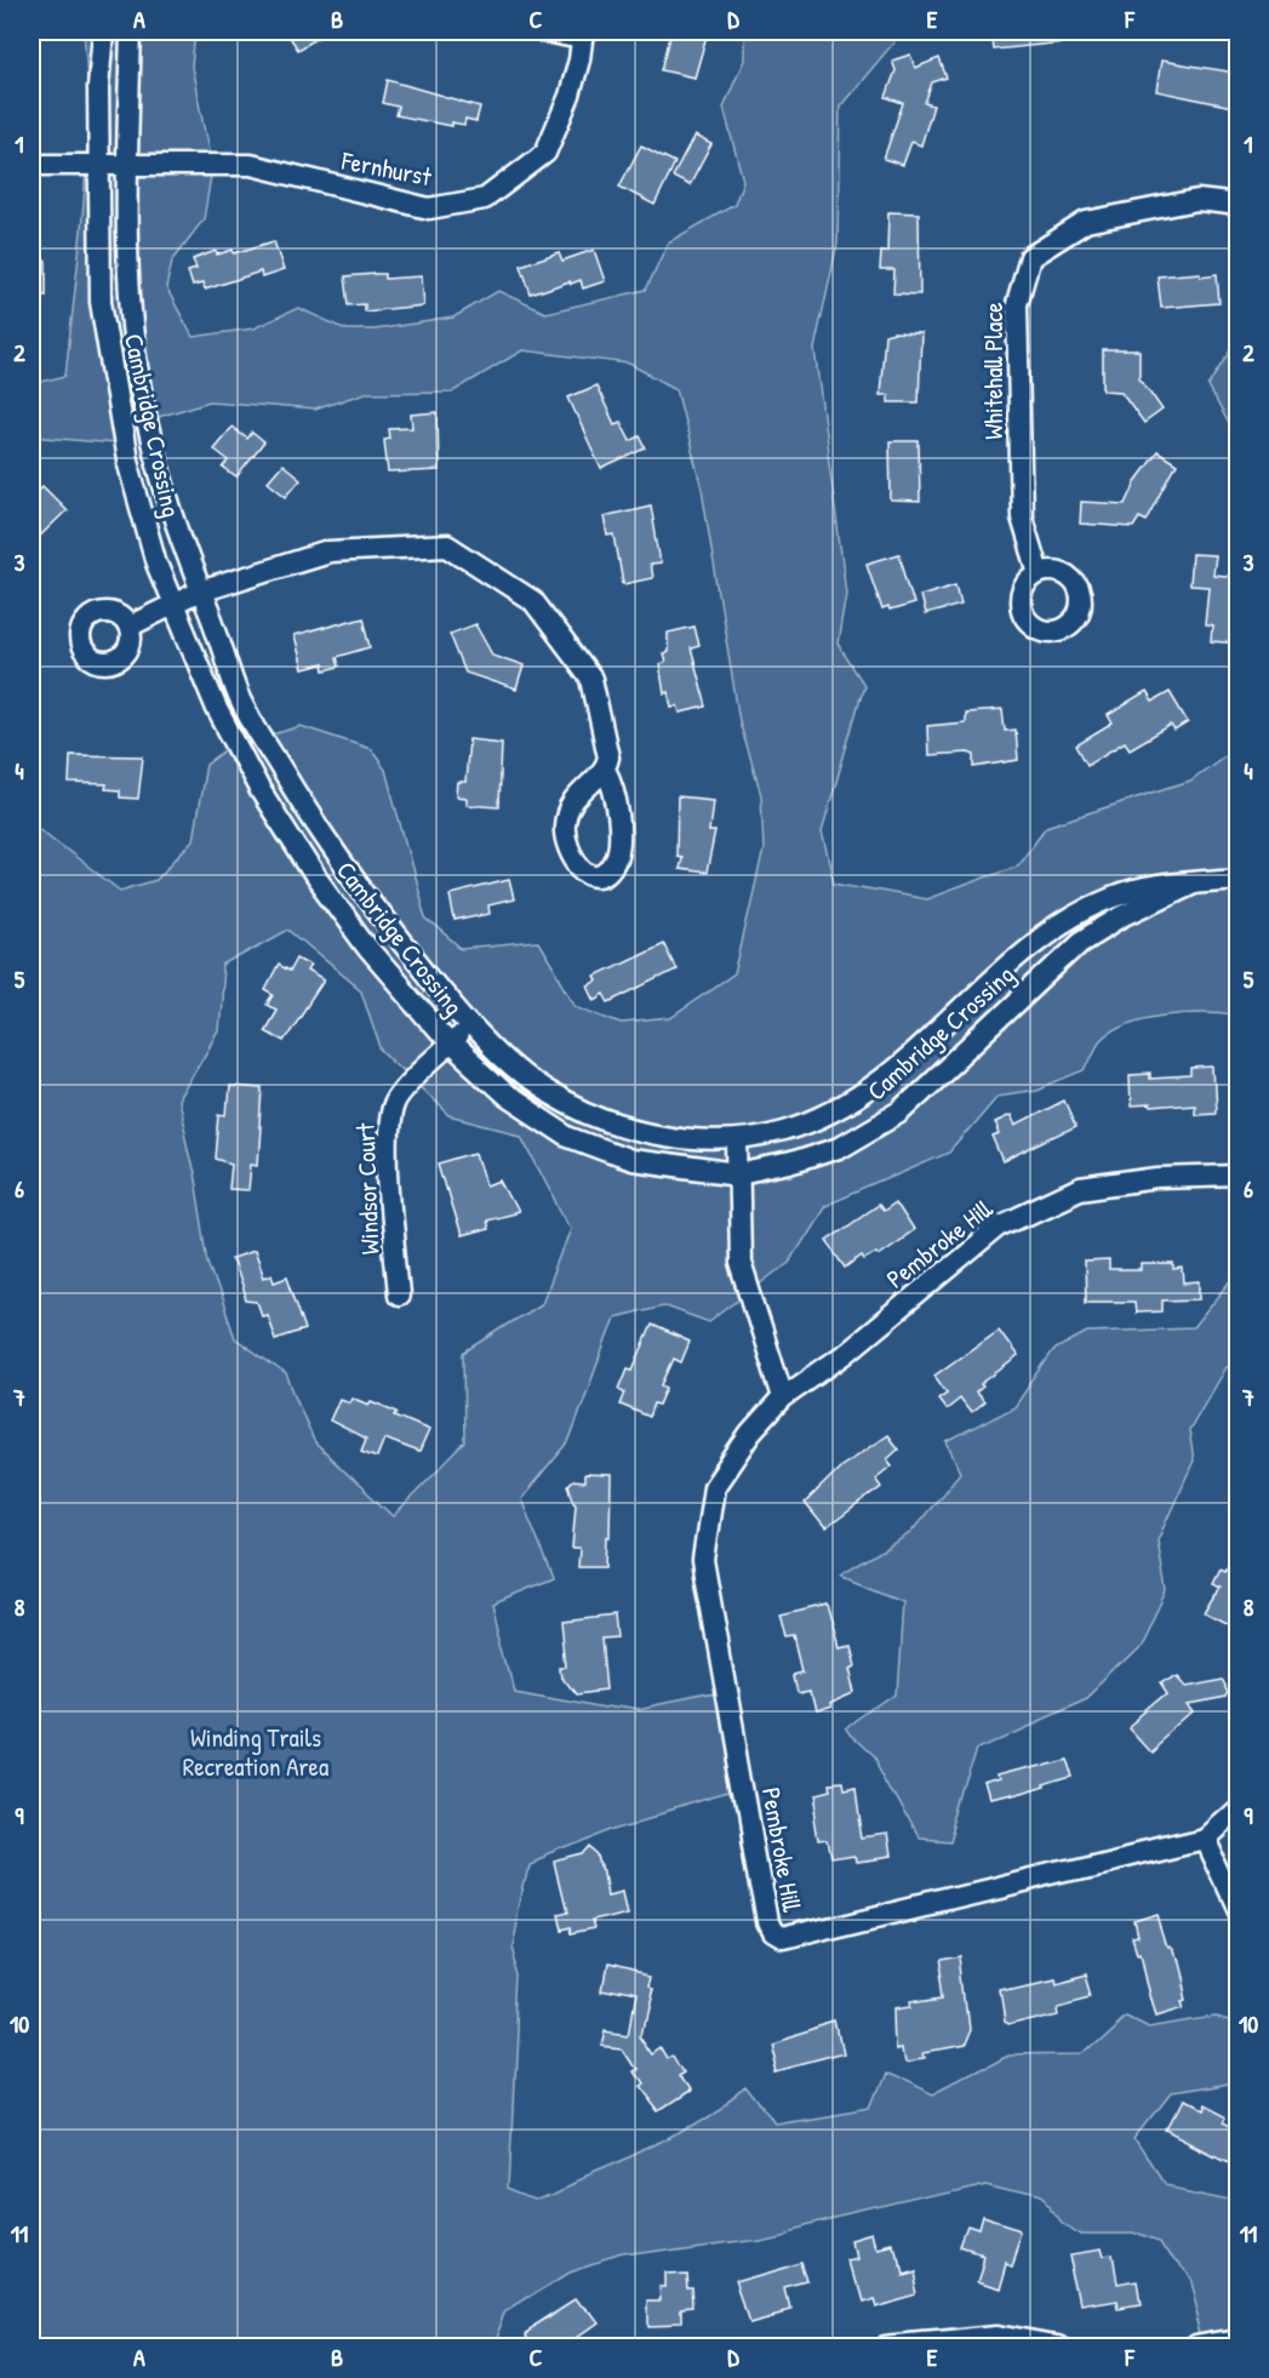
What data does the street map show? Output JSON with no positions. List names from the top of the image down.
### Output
{
  "streets": {
    "street": [
      "Fernhurst",
      "Whitehall Place",
      "Cambridge Crossing",
      "Windsor Court",
      "Pembroke Hill"
    ]
  },
  "crossings": [
    ["Fernhurst", "Cambridge Crossing"],
    ["Cambridge Crossing", "Windsor Court"]
  ],
  "parks": ["Winding Trails Recreation Area"],
  "grid": {
    "columns": [
      "A",
      "B",
      "C",
      "D",
      "E",
      "F"
    ],
    "rows": [
      "1",
      "2",
      "3",
      "4",
      "5",
      "6",
      "7",
      "8",
      "9",
      "10",
      "11"
    ]
  }
}
